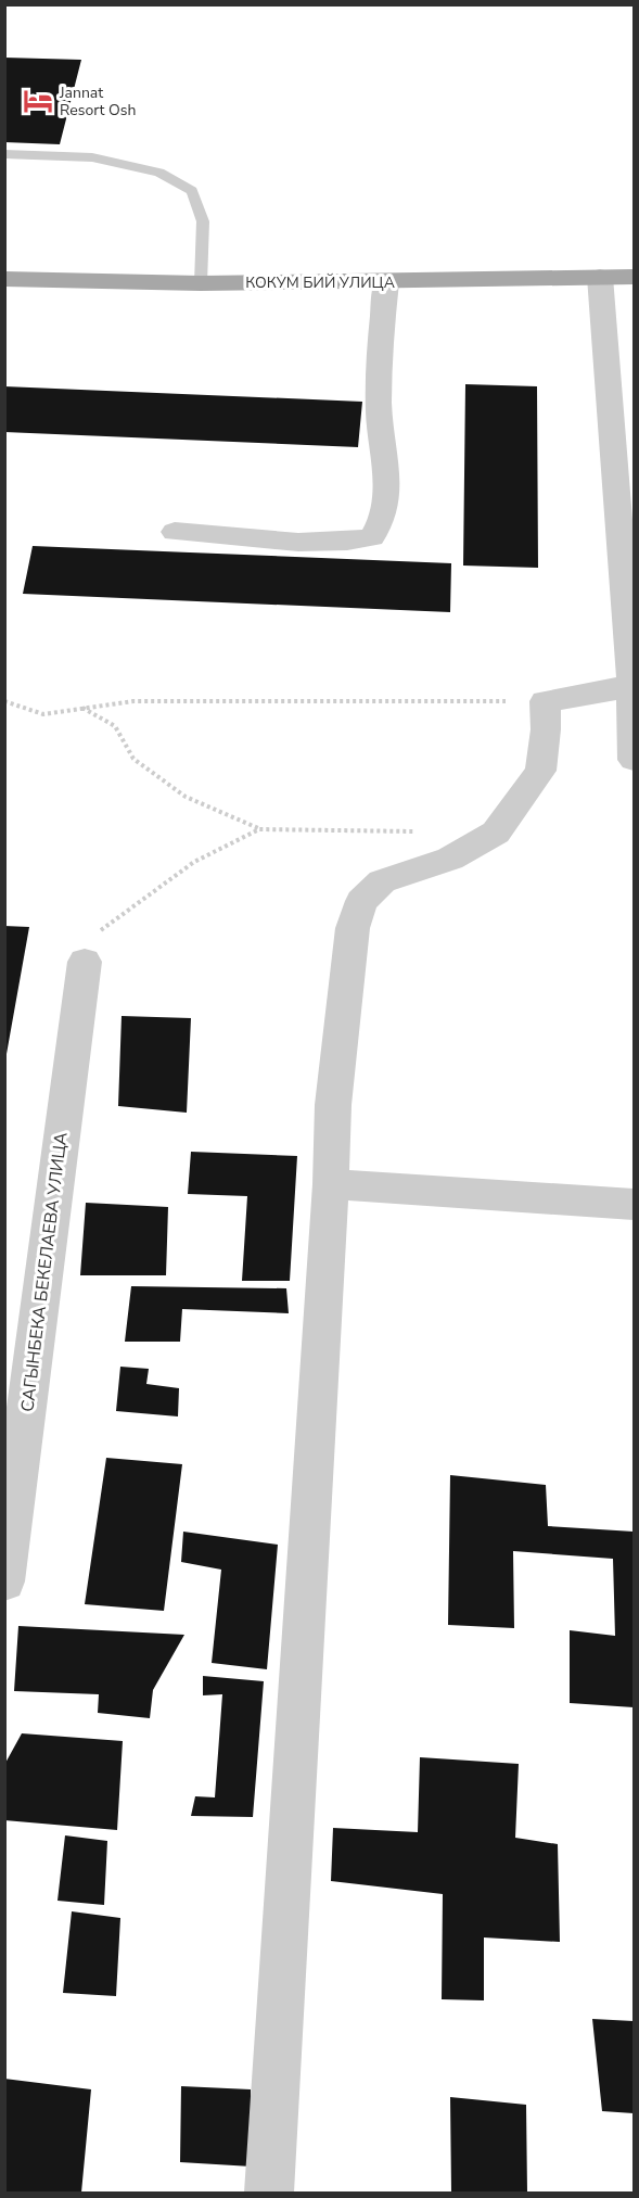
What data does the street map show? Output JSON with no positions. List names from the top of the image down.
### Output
{
  "streets": {
    "main road": ["КОКУМ БИЙ УЛИЦА"],
    "street": ["САГЫНБЕКА БЕКЕЛАЕВА УЛИЦА"]
  },
  "places": {
    "hotel": ["Jannat Resort Osh"]
  }
}
